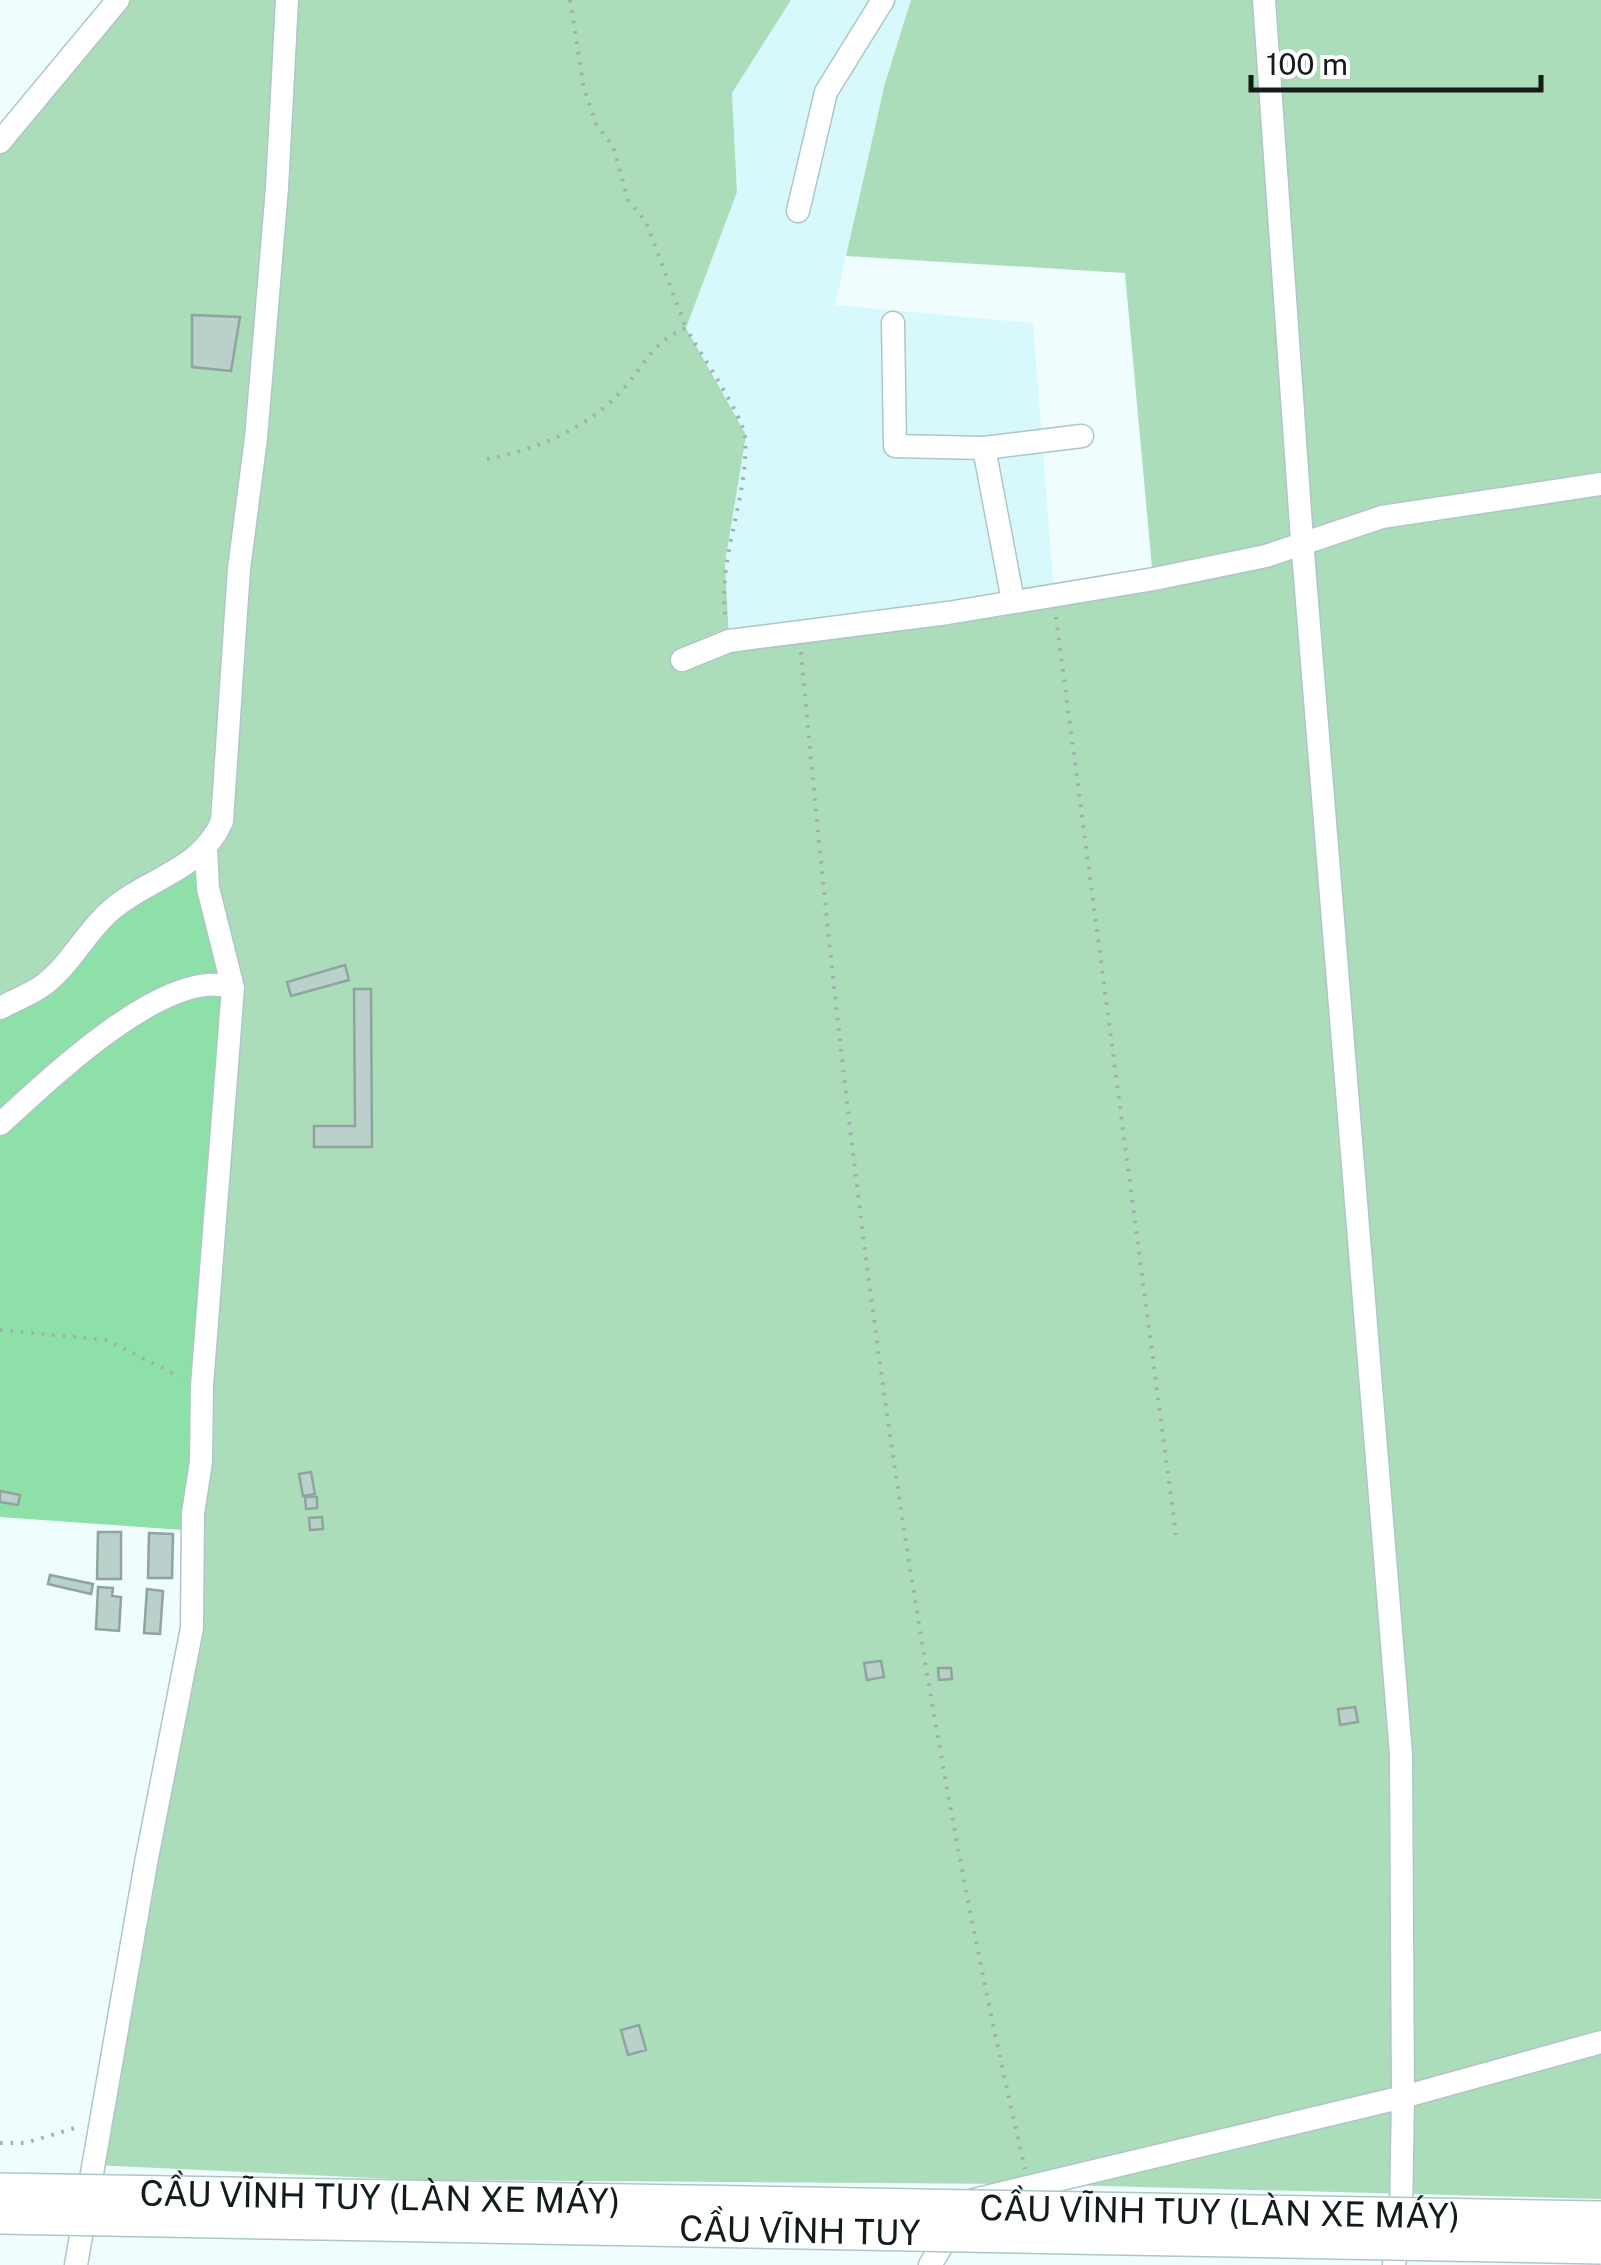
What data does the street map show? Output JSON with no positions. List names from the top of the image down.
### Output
{
  "streets": {
    "highway": ["CẦU VĨNH TUY (LÀN XE MÁY)", "CẦU VĨNH TUY"]
  },
  "scale_bar": "100 m"
}
